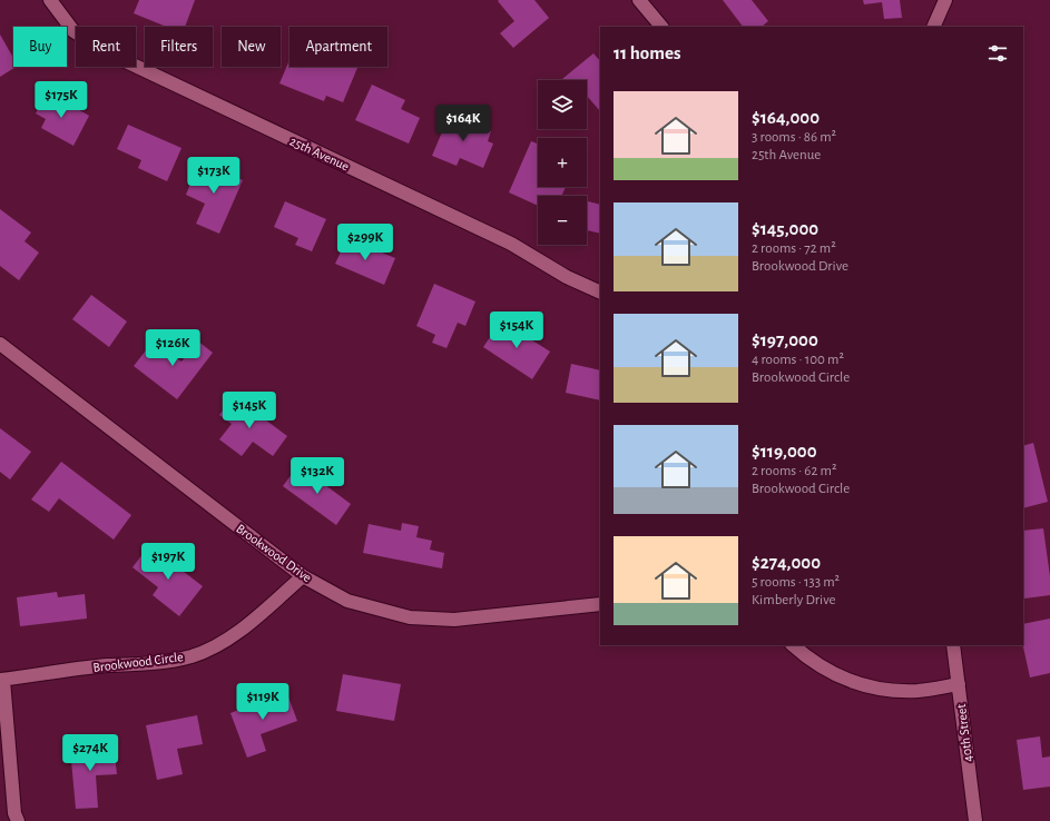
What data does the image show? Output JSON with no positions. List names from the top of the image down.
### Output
{
  "streets": {
    "street": [
      "25th Avenue",
      "Brookwood Drive",
      "Brookwood Circle",
      "40th Street"
    ]
  },
  "crossings": [
    ["Brookwood Drive", "Brookwood Circle"]
  ],
  "page": {
    "chip": [
      "Buy",
      "Rent",
      "Filters",
      "New",
      "Apartment"
    ],
    "heading": "11 homes",
    "map_buttons": ["+", "−"],
    "list": [
      {
        "name": "$164,000",
        "note": "3 rooms · 86 m² · 25th Avenue"
      },
      {
        "name": "$145,000",
        "note": "2 rooms · 72 m² · Brookwood Drive"
      },
      {
        "name": "$197,000",
        "note": "4 rooms · 100 m² · Brookwood Circle"
      },
      {
        "name": "$119,000",
        "note": "2 rooms · 62 m² · Brookwood Circle"
      },
      {
        "name": "$274,000",
        "note": "5 rooms · 133 m² · Kimberly Drive"
      }
    ],
    "price": [
      "$175K",
      "$164K",
      "$173K",
      "$299K",
      "$154K",
      "$126K",
      "$145K",
      "$132K",
      "$197K",
      "$119K",
      "$274K"
    ]
  }
}
